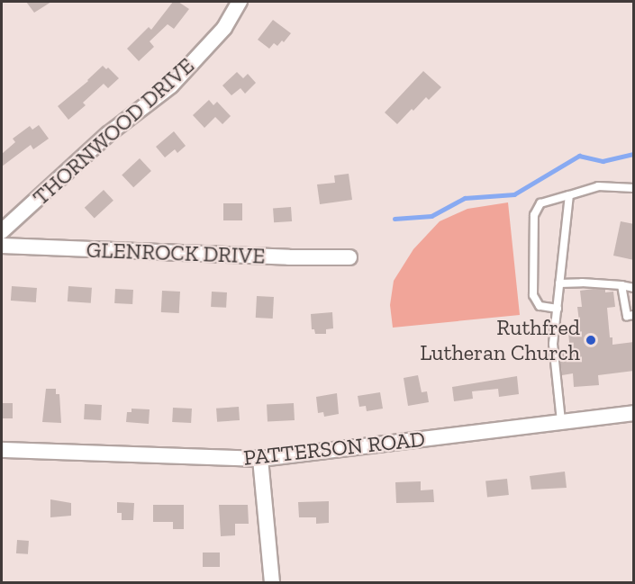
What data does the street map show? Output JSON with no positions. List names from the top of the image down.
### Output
{
  "streets": {
    "street": ["THORNWOOD DRIVE", "GLENROCK DRIVE", "PATTERSON ROAD"]
  },
  "places": ["Ruthfred Lutheran Church"]
}
